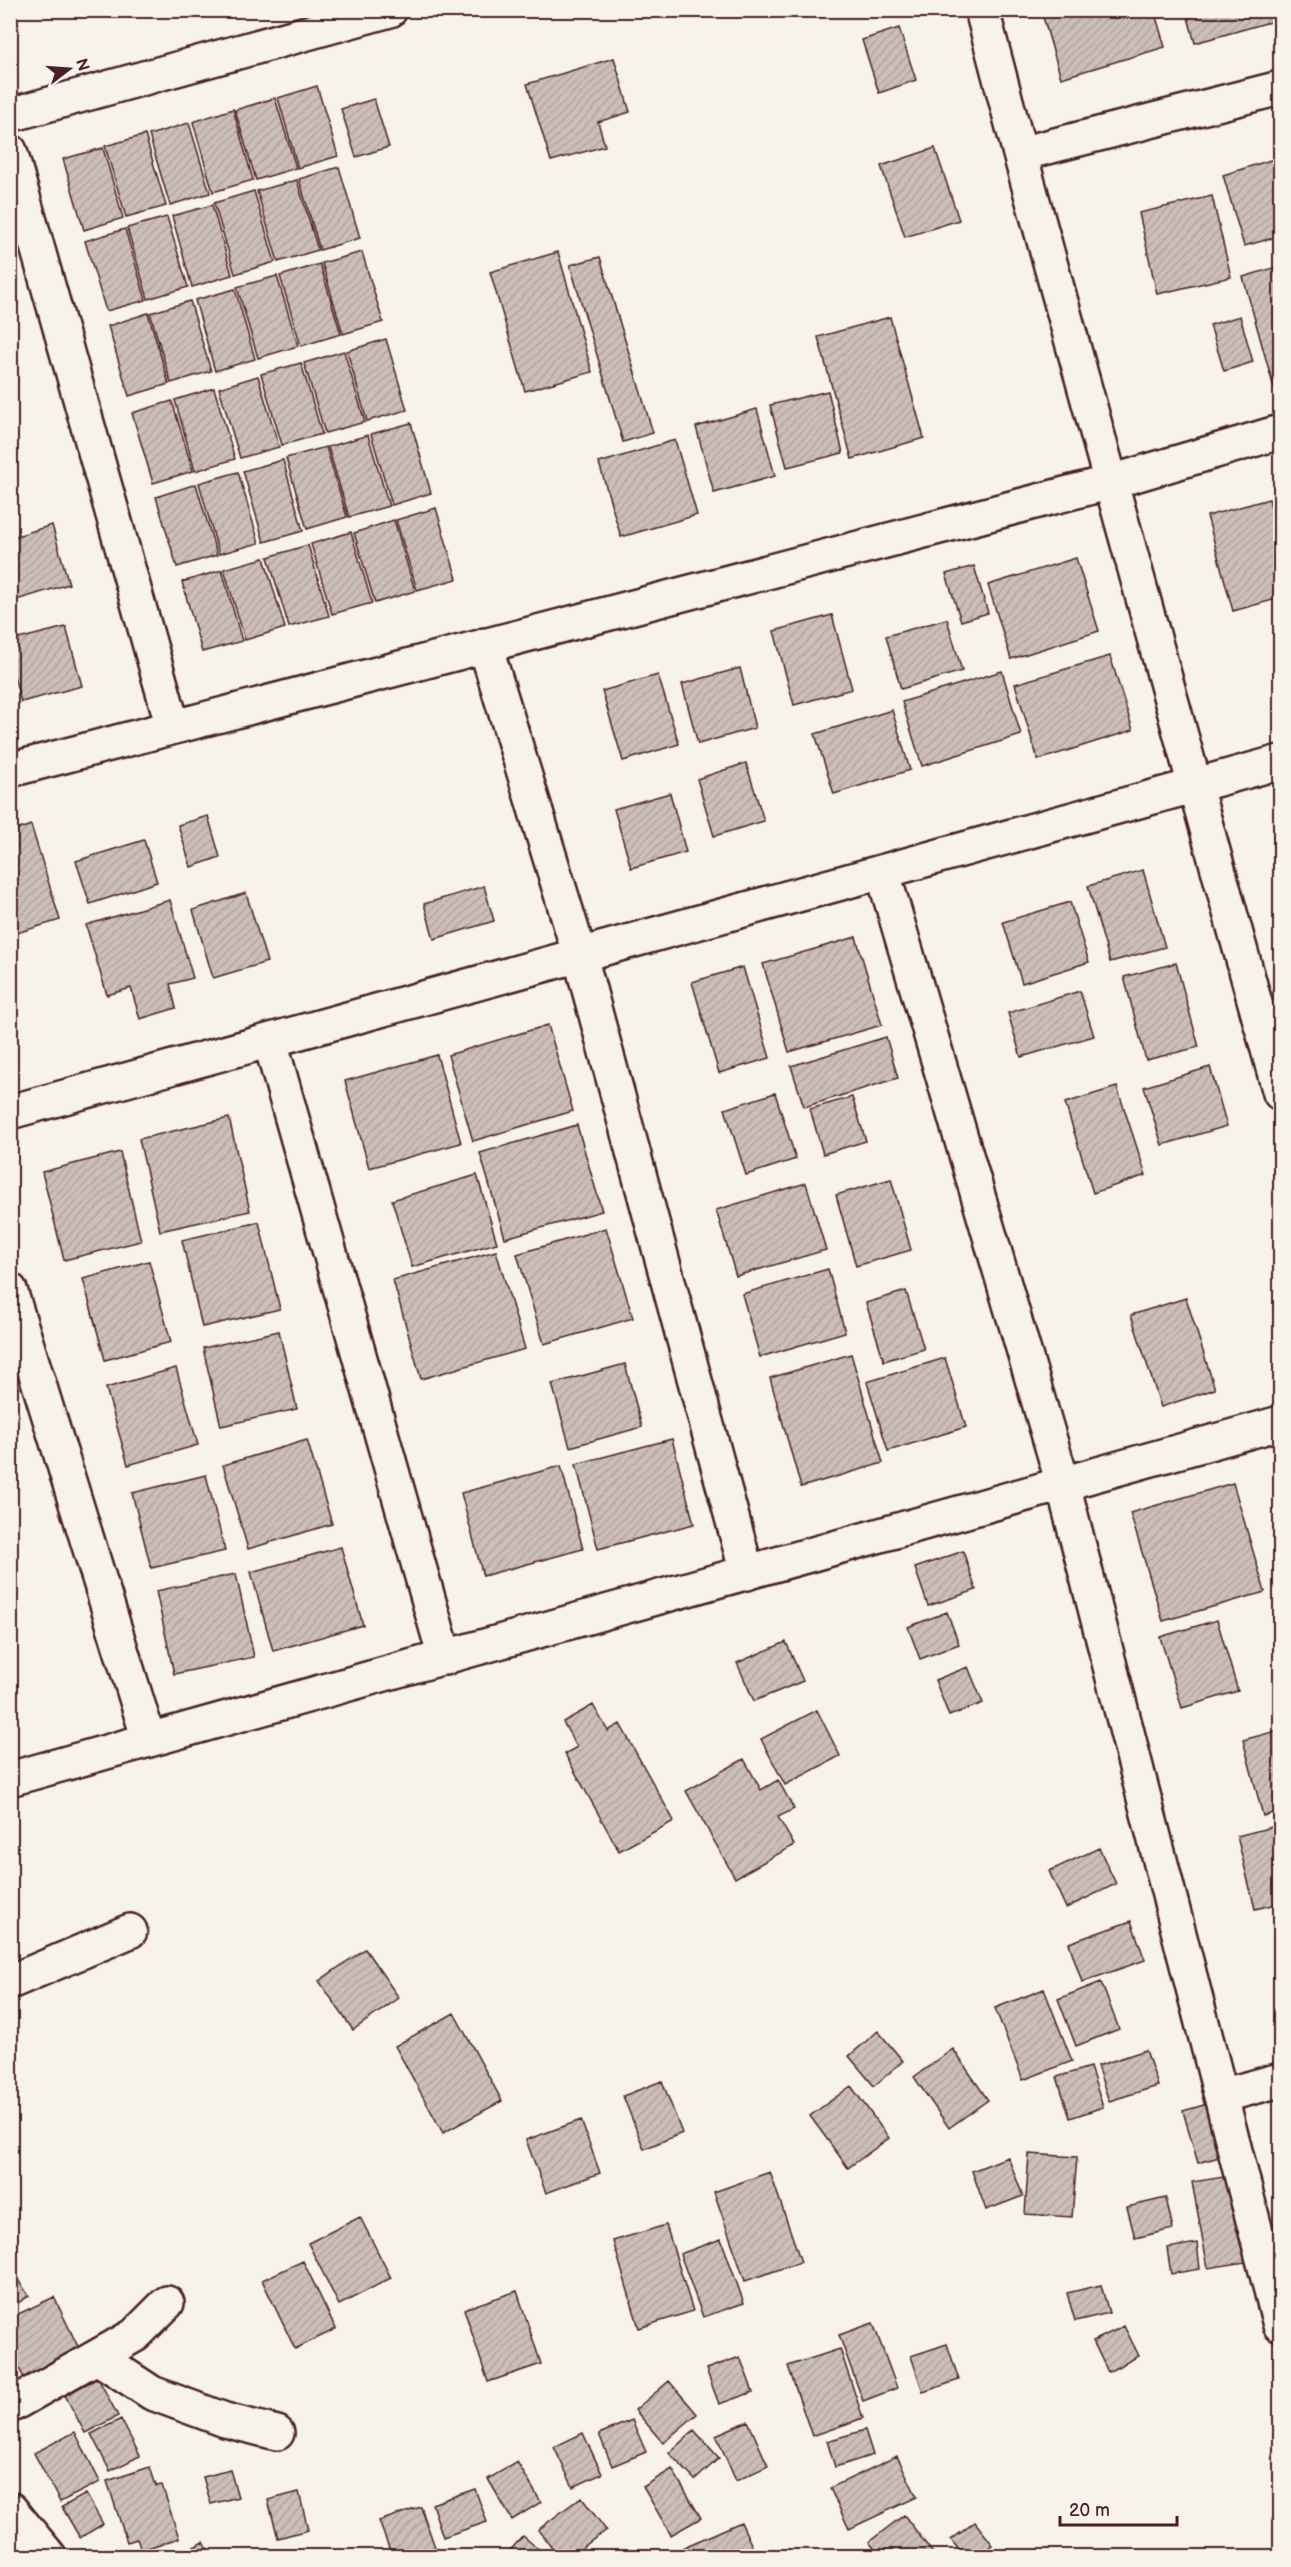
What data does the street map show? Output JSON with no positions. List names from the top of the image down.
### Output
{
  "scale_bar": "20 m",
  "north": "right"
}
